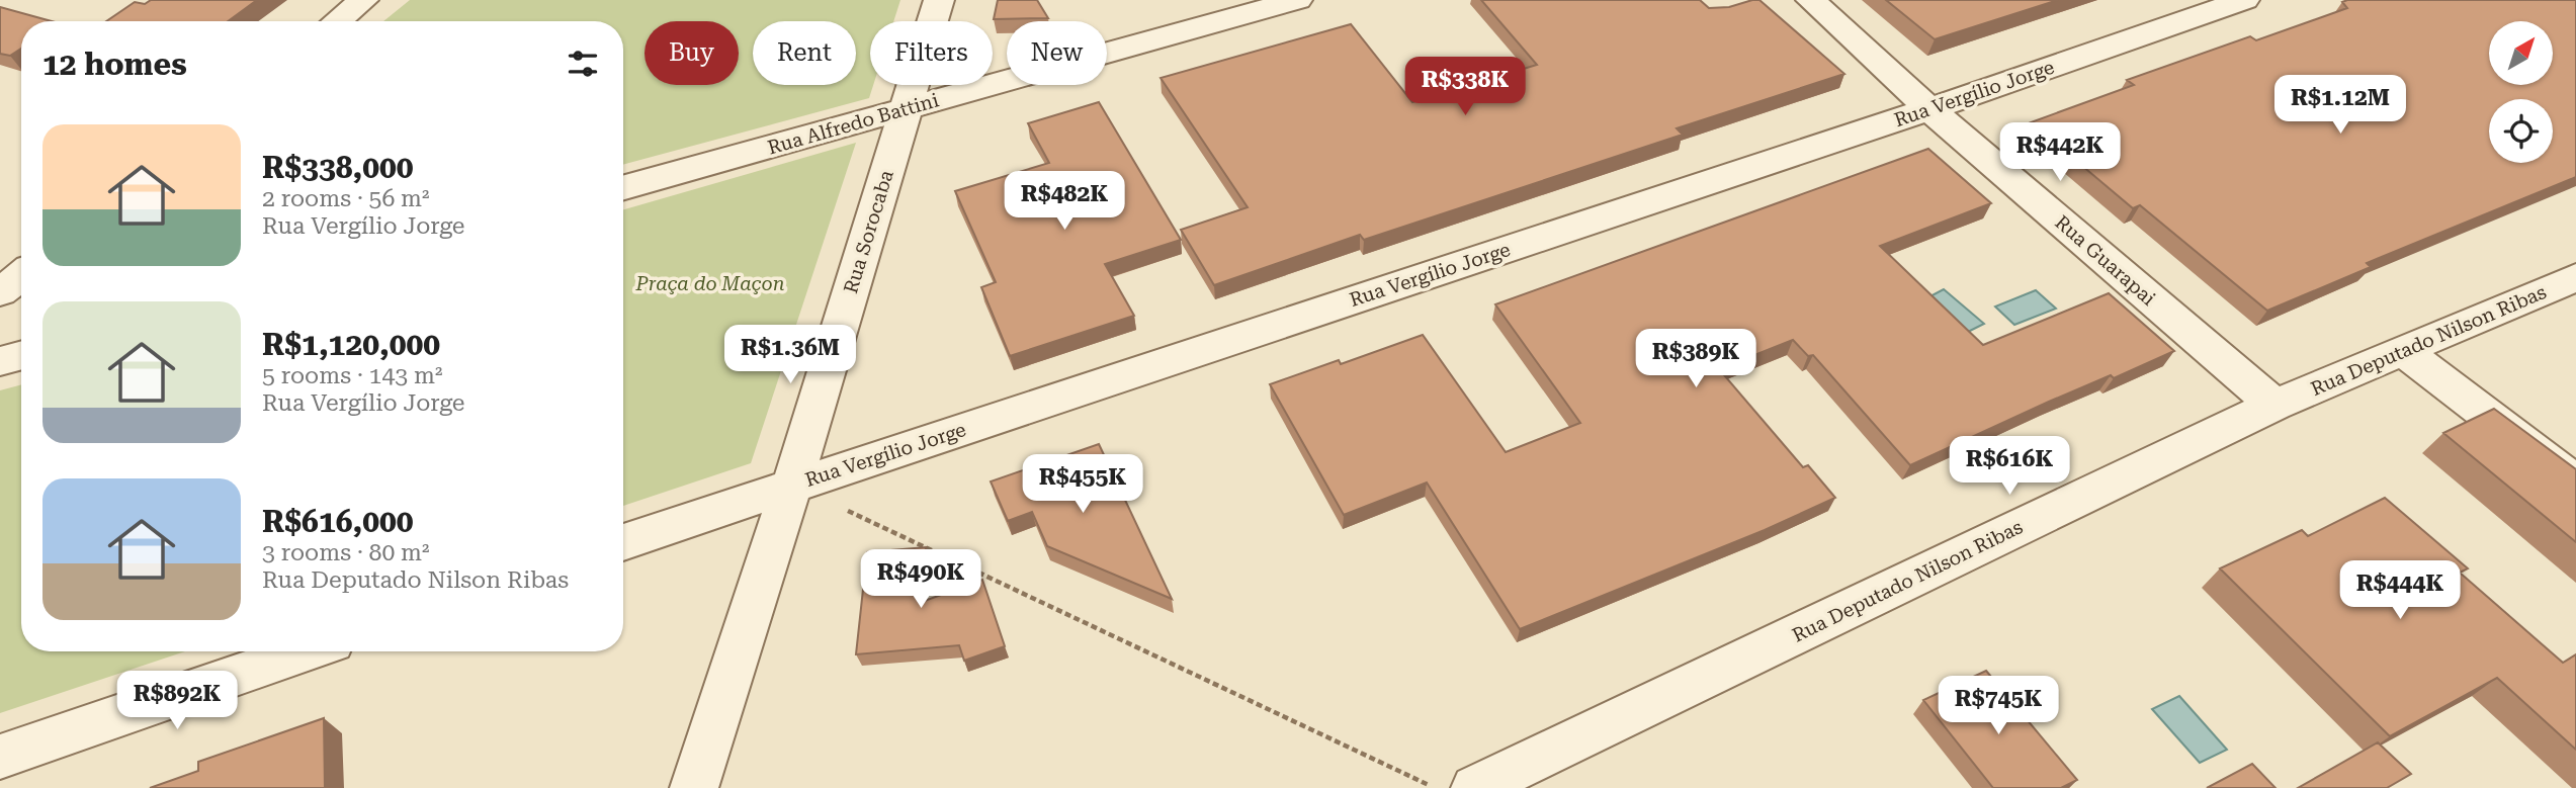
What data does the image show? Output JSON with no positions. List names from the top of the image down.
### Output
{
  "streets": {
    "street": [
      "Rua Vergílio Jorge",
      "Rua Alfredo Battini",
      "Rua Sorocaba",
      "Rua Guarapai",
      "Rua Deputado Nilson Ribas"
    ]
  },
  "crossings": [
    ["Rua Vergílio Jorge", "Rua Sorocaba"],
    ["Rua Vergílio Jorge", "Rua Guarapai"],
    ["Rua Alfredo Battini", "Rua Sorocaba"],
    ["Rua Guarapai", "Rua Deputado Nilson Ribas"]
  ],
  "parks": ["Praça do Maçon"],
  "north": "top right",
  "page": {
    "chip": [
      "Buy",
      "Rent",
      "Filters",
      "New"
    ],
    "heading": "12 homes",
    "price": [
      "R$338K",
      "R$1.12M",
      "R$442K",
      "R$482K",
      "R$1.36M",
      "R$389K",
      "R$616K",
      "R$455K",
      "R$490K",
      "R$444K",
      "R$892K",
      "R$745K"
    ],
    "list": [
      {
        "name": "R$338,000",
        "note": "2 rooms · 56 m² · Rua Vergílio Jorge"
      },
      {
        "name": "R$1,120,000",
        "note": "5 rooms · 143 m² · Rua Vergílio Jorge"
      },
      {
        "name": "R$616,000",
        "note": "3 rooms · 80 m² · Rua Deputado Nilson Ribas"
      }
    ]
  }
}
